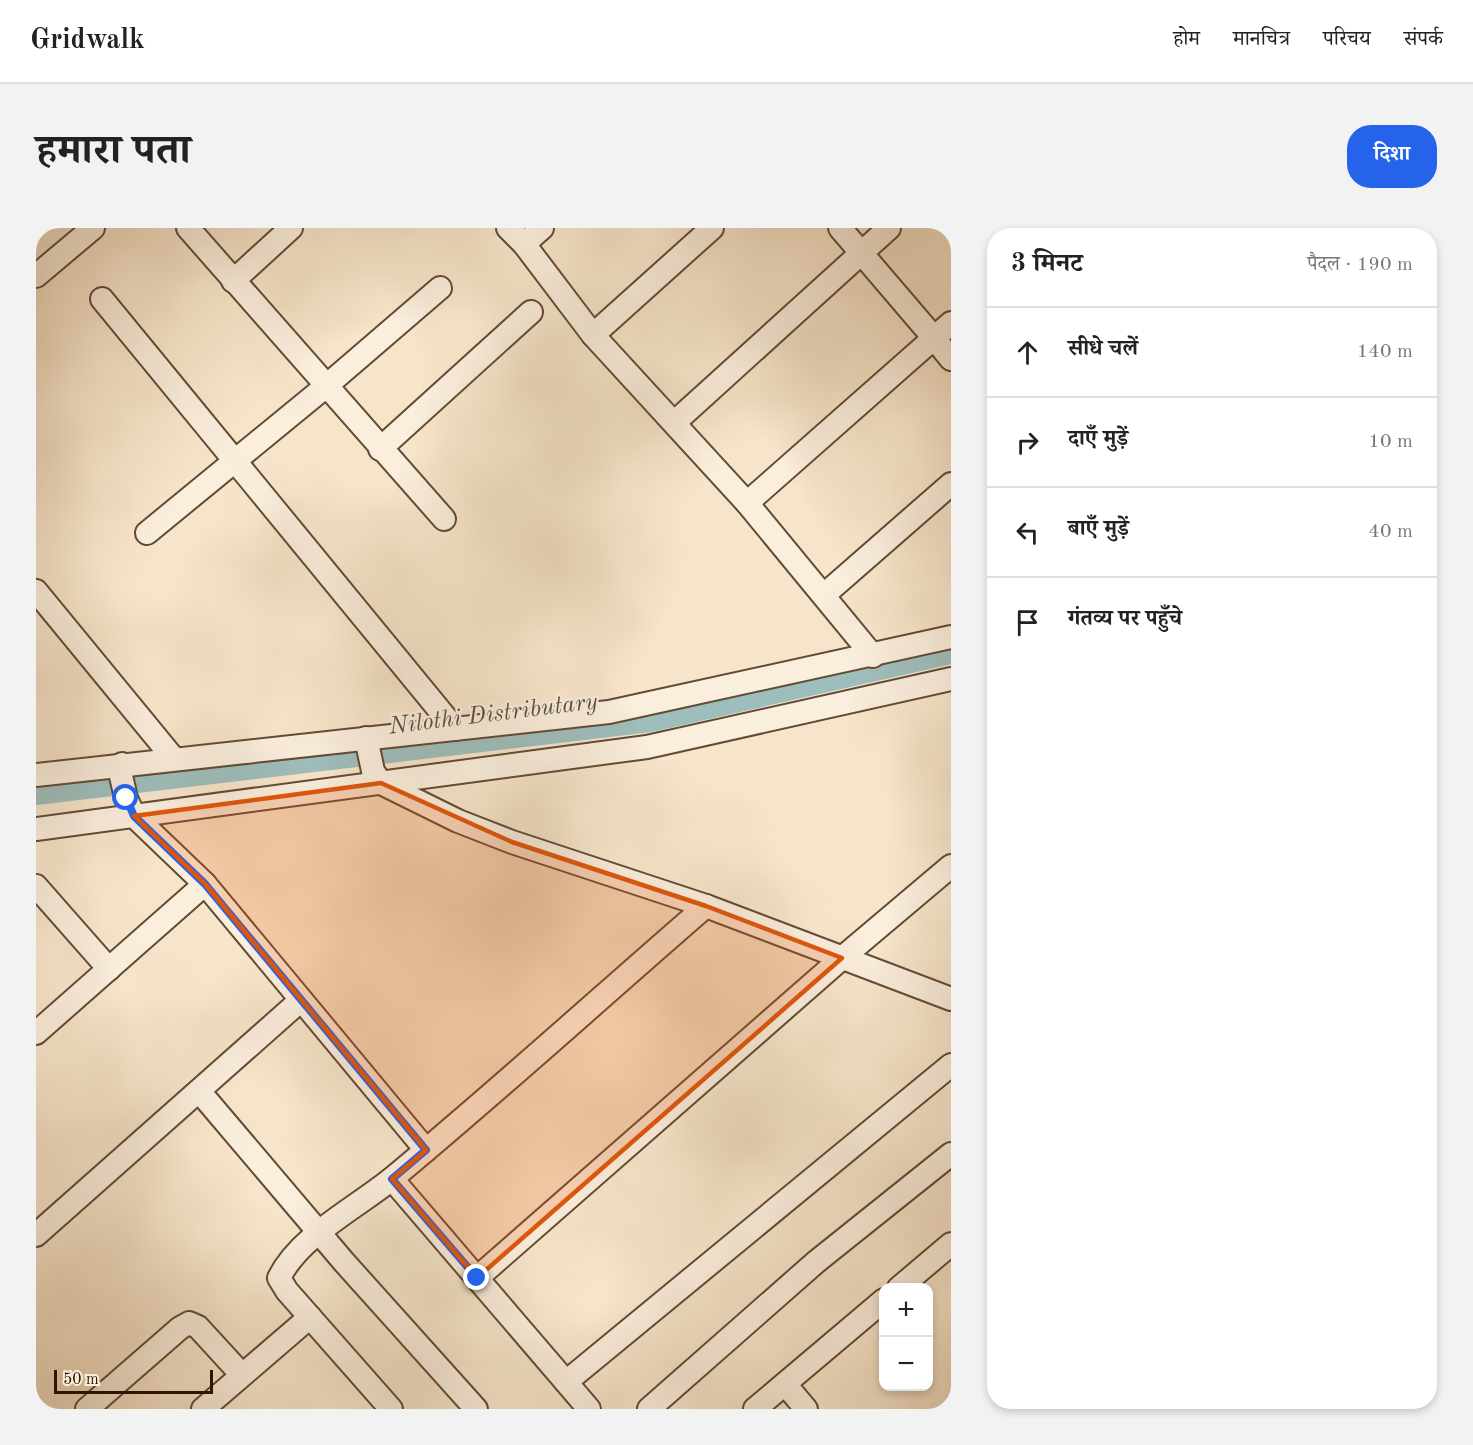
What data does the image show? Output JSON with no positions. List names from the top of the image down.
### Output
{
  "water": ["Nilothi Distributary"],
  "scale_bar": "50 m",
  "page": {
    "header": "Gridwalk",
    "nav": [
      "होम",
      "मानचित्र",
      "परिचय",
      "संपर्क"
    ],
    "title": "हमारा पता",
    "buttons": "दिशा",
    "heading": ["3 मिनट", "पैदल · 190 m"],
    "list": [
      ["सीधे चलें", "140 m"],
      ["दाएँ मुड़ें", "10 m"],
      ["बाएँ मुड़ें", "40 m"],
      "गंतव्य पर पहुँचे"
    ],
    "map_buttons": ["+", "−"],
    "scale": "50 m"
  }
}
